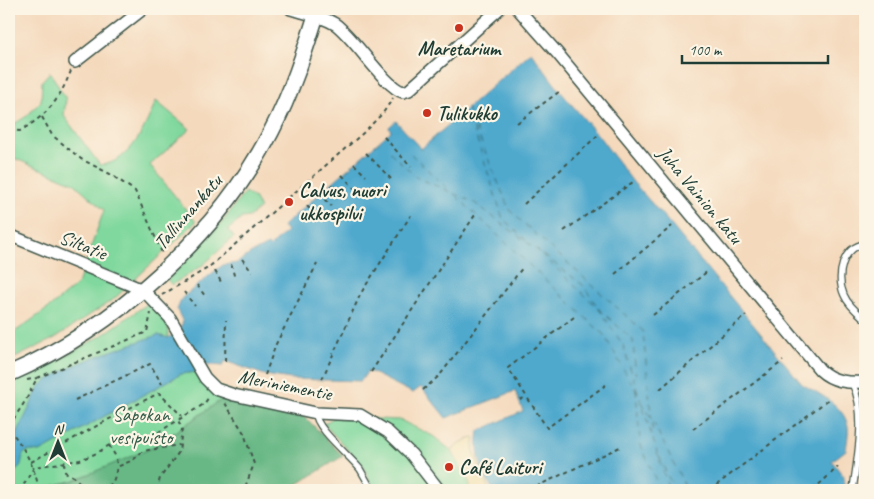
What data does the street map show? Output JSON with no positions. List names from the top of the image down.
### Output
{
  "streets": {
    "street": [
      "Juha Vainion katu",
      "Tallinnankatu",
      "Siltatie",
      "Meriniementie"
    ]
  },
  "crossings": [
    ["Tallinnankatu", "Siltatie"],
    ["Tallinnankatu", "Meriniementie"],
    ["Siltatie", "Meriniementie"]
  ],
  "parks": ["Sapokan vesipuisto"],
  "places": [
    "Maretarium",
    "Tulikukko",
    "Calvus, nuori ukkospilvi",
    "Café Laituri"
  ],
  "scale_bar": "100 m",
  "north": "top"
}
